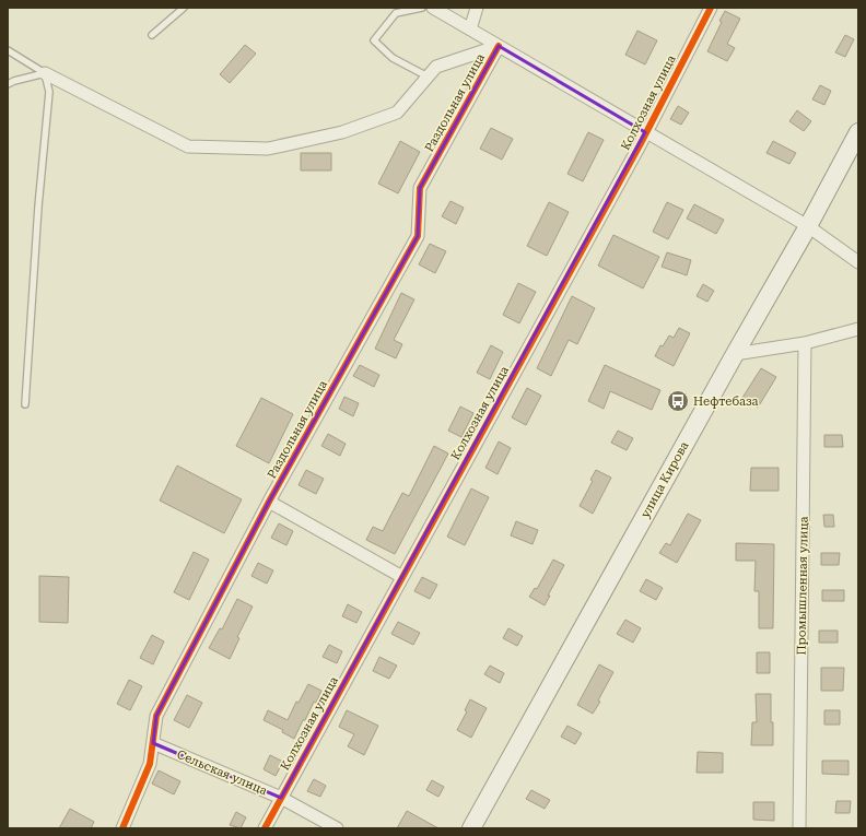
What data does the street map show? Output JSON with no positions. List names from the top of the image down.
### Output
{
  "streets": {
    "main road": ["улица Кирова"],
    "street": [
      "Раздольная улица",
      "Колхозная улица",
      "Промышленная улица",
      "Сельская улица"
    ]
  },
  "crossings": [
    ["Раздольная улица", "Сельская улица"],
    ["Колхозная улица", "Сельская улица"]
  ],
  "places": {
    "bus stop": ["Нефтебаза"]
  }
}
